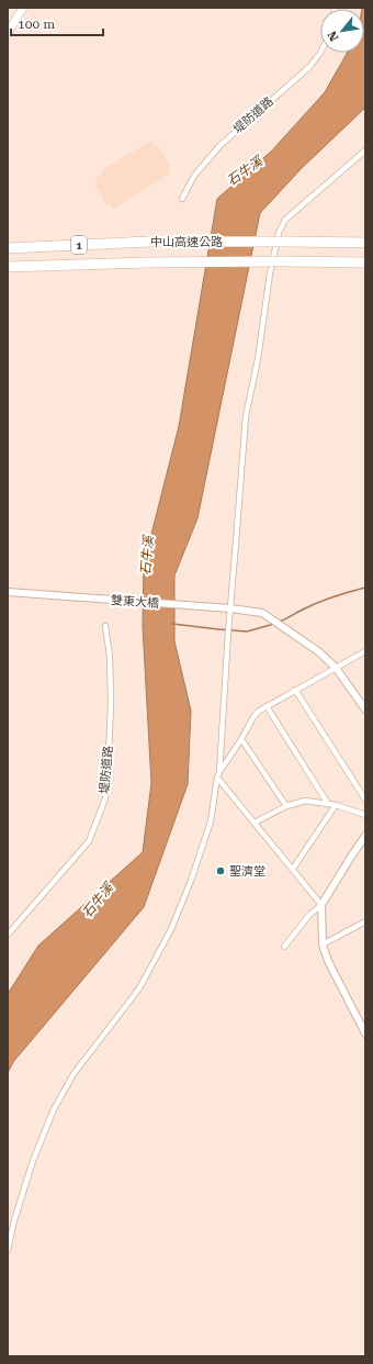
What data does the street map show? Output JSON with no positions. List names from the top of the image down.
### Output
{
  "streets": {
    "highway": ["中山高速公路", "1"],
    "street": ["堤防道路", "雙東大橋"]
  },
  "water": ["石牛溪"],
  "places": ["聖濟堂"],
  "scale_bar": "100 m",
  "north": "bottom left"
}
